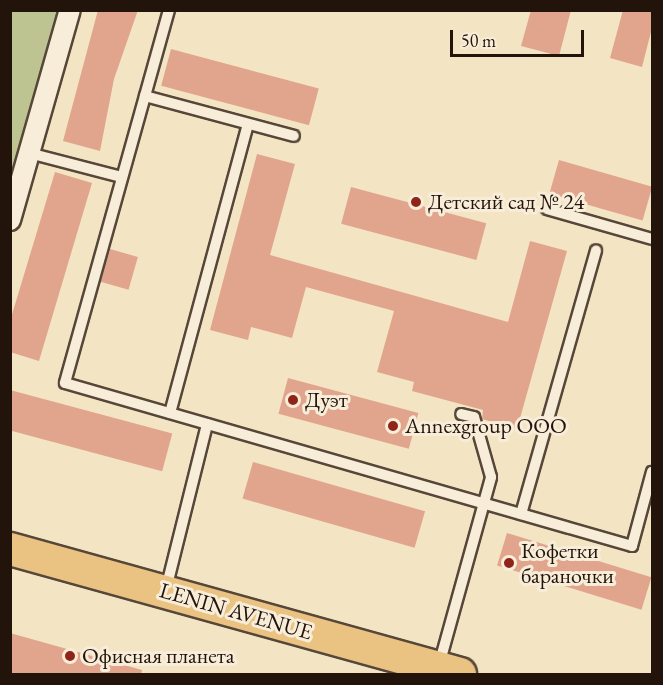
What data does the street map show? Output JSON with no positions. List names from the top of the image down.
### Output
{
  "streets": {
    "main road": ["LENIN AVENUE"]
  },
  "places": [
    "Детский сад № 24",
    "Дуэт",
    "Annexgroup ООО",
    "Кофетки бараночки",
    "Офисная планета"
  ],
  "scale_bar": "50 m"
}
